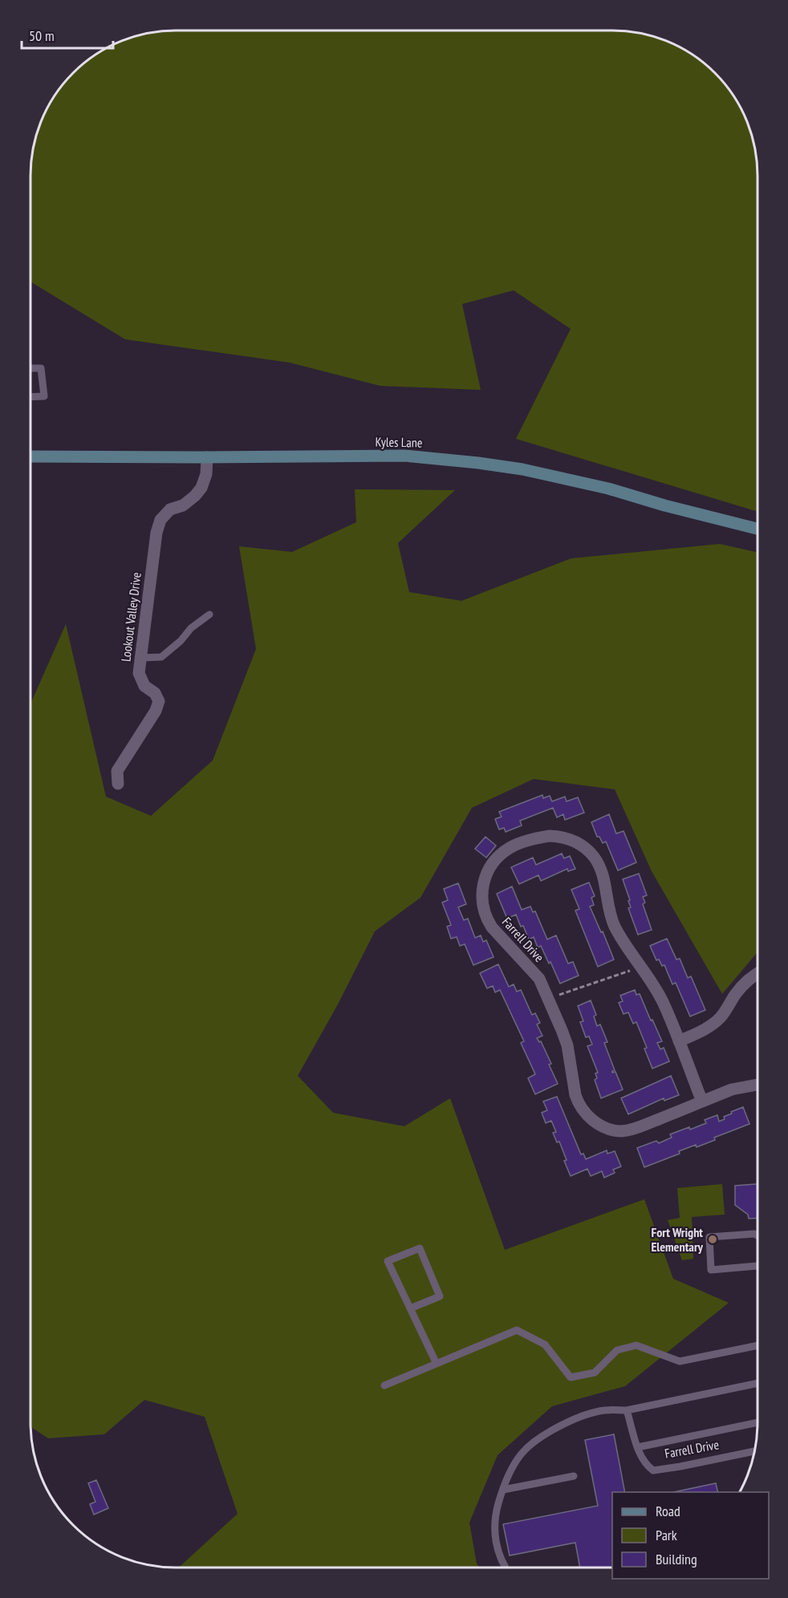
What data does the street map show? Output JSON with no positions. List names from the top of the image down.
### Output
{
  "streets": {
    "main road": ["Kyles Lane"],
    "street": ["Lookout Valley Drive", "Farrell Drive"]
  },
  "crossings": [
    ["Kyles Lane", "Lookout Valley Drive"]
  ],
  "places": ["Fort Wright Elementary"],
  "legend": ["Road", "Park", "Building"],
  "scale_bar": "50 m"
}
